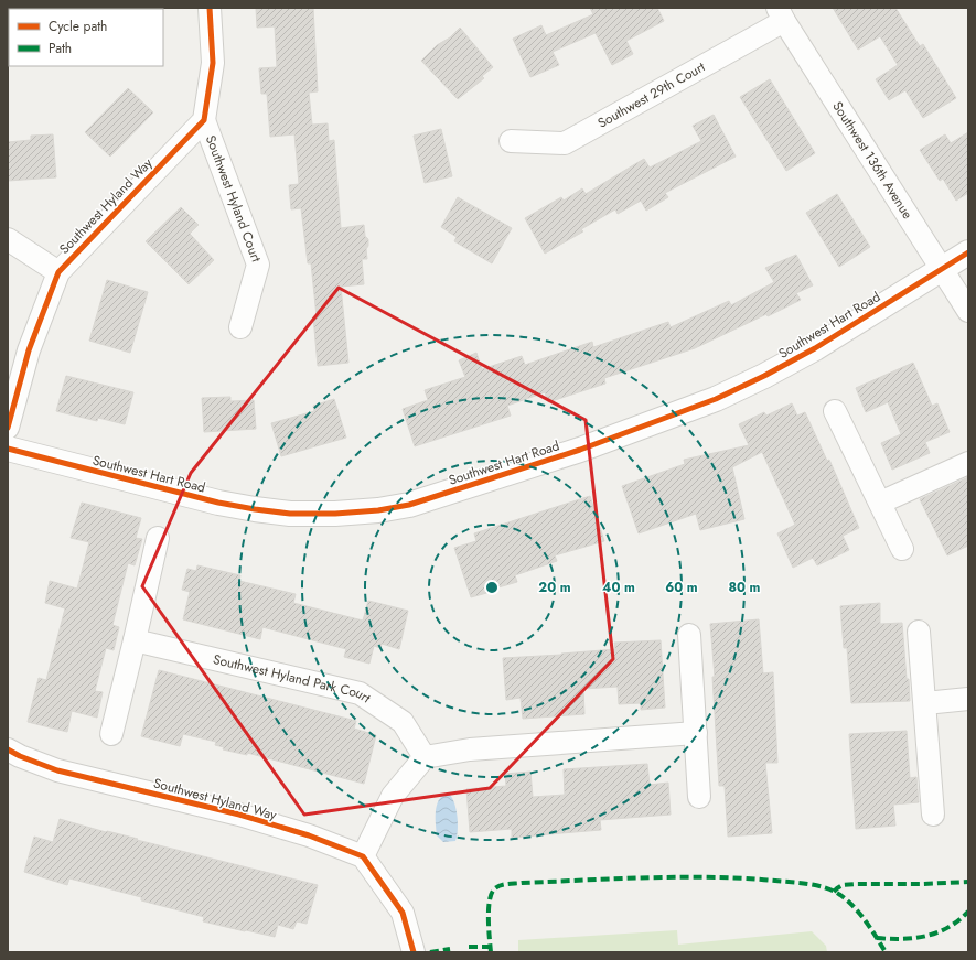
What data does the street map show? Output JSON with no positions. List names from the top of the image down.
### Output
{
  "streets": {
    "street": [
      "Southwest 29th Court",
      "Southwest 136th Avenue",
      "Southwest Hyland Court",
      "Southwest Hyland Way",
      "Southwest Hart Road",
      "Southwest Hyland Park Court"
    ]
  },
  "crossings": [
    ["Southwest 29th Court", "Southwest 136th Avenue"],
    ["Southwest 136th Avenue", "Southwest Hart Road"],
    ["Southwest Hyland Court", "Southwest Hyland Way"]
  ],
  "legend": ["Cycle path", "Path"],
  "rings": [
    "20 m",
    "40 m",
    "60 m",
    "80 m"
  ]
}
